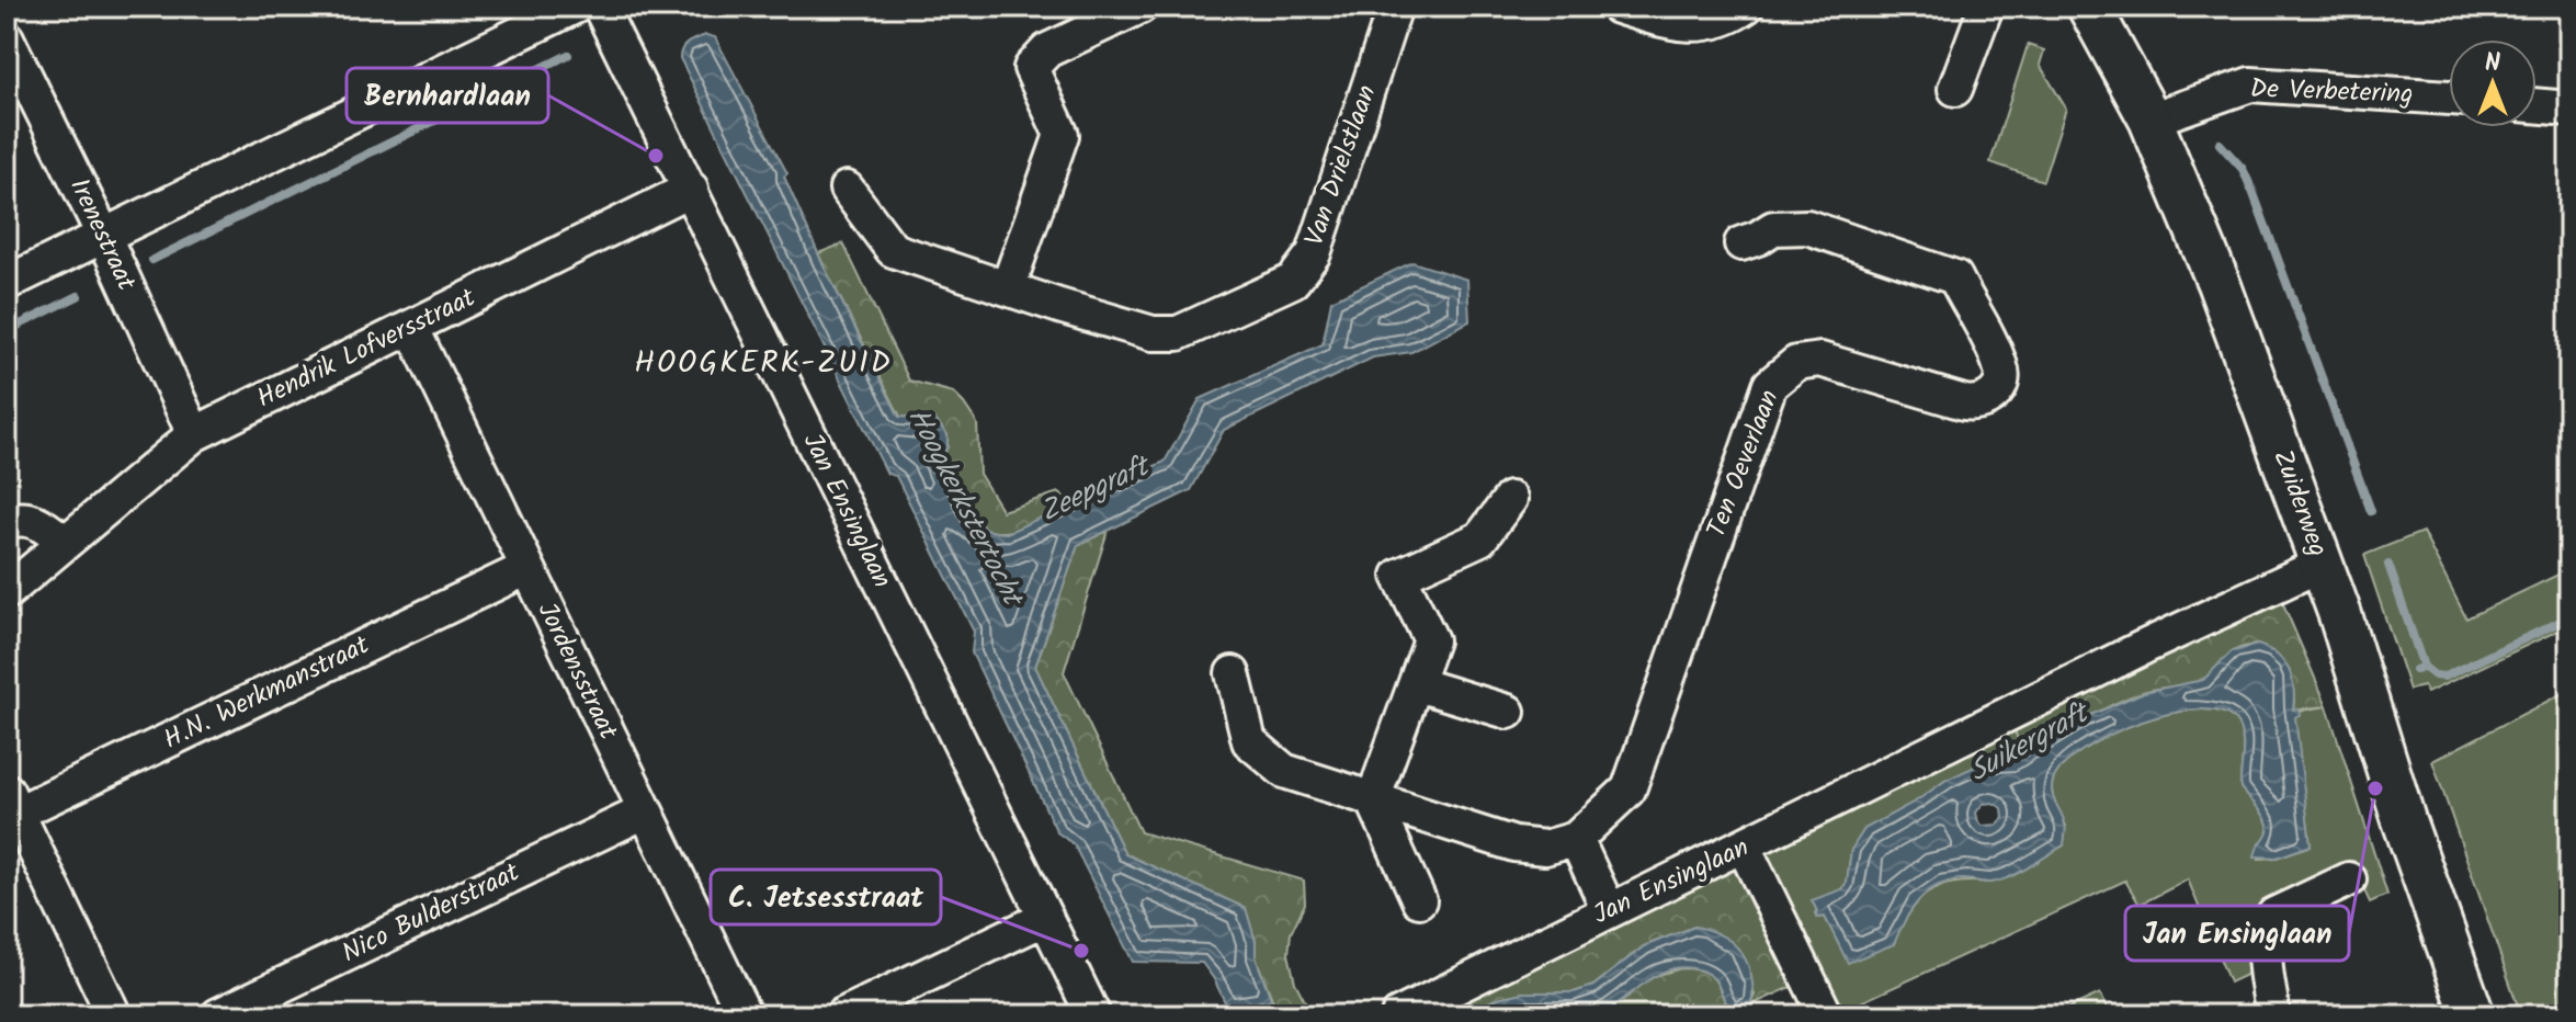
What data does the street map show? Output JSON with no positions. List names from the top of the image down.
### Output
{
  "streets": {
    "street": [
      "De Verbetering",
      "Van Drielstlaan",
      "Irenestraat",
      "Hendrik Lofversstraat",
      "Ten Oeverlaan",
      "Zuiderweg",
      "Jan Ensinglaan",
      "Jordensstraat",
      "H.N. Werkmanstraat",
      "Nico Bulderstraat"
    ]
  },
  "crossings": [
    ["De Verbetering", "Zuiderweg"],
    ["Irenestraat", "Hendrik Lofversstraat"],
    ["Hendrik Lofversstraat", "Jan Ensinglaan"],
    ["Hendrik Lofversstraat", "Jordensstraat"],
    ["Zuiderweg", "Jan Ensinglaan"],
    ["Jordensstraat", "H.N. Werkmanstraat"],
    ["Jordensstraat", "Nico Bulderstraat"]
  ],
  "districts": ["HOOGKERK-ZUID"],
  "water": ["Zeepgraft", "Hoogkerkstertocht", "Suikergraft"],
  "places": ["Bernhardlaan", "Jan Ensinglaan", "C. Jetsesstraat"],
  "north": "top"
}
